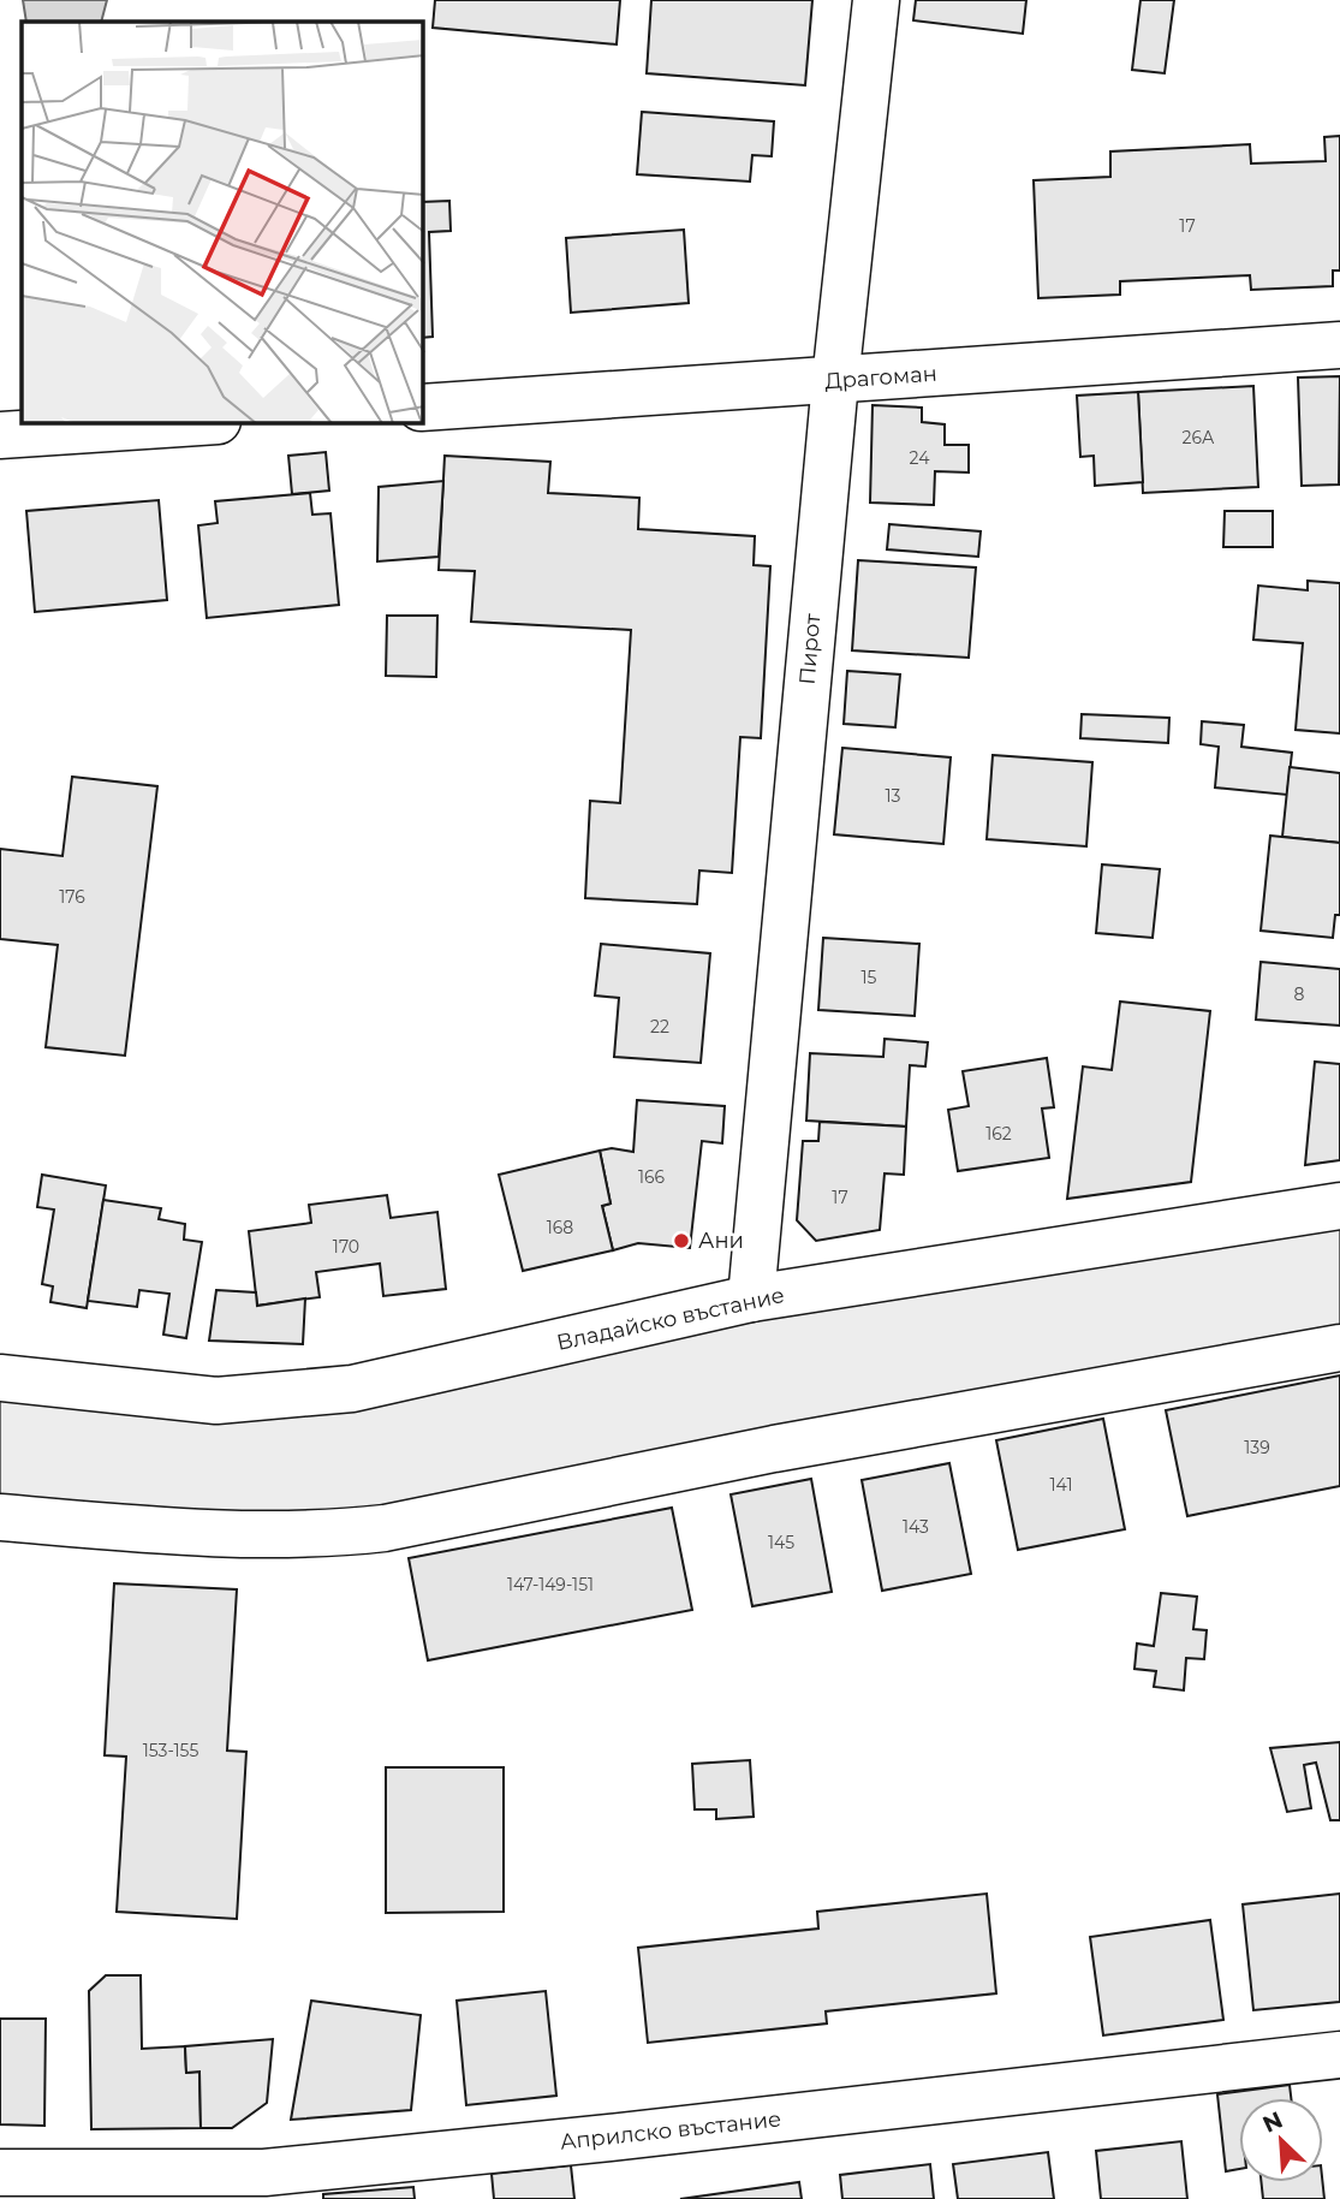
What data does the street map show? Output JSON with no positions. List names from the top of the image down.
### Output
{
  "streets": {
    "street": [
      "Драгоман",
      "Пирот",
      "Владайско въстание",
      "Априлско въстание"
    ]
  },
  "crossings": [
    ["Драгоман", "Пирот"],
    ["Пирот", "Владайско въстание"]
  ],
  "places": ["Ани"],
  "house_numbers": [
    "17",
    "26А",
    "24",
    "13",
    "176",
    "15",
    "8",
    "22",
    "162",
    "166",
    "17",
    "168",
    "170",
    "139",
    "141",
    "143",
    "145",
    "147-149-151",
    "153-155"
  ],
  "north": "top left"
}
